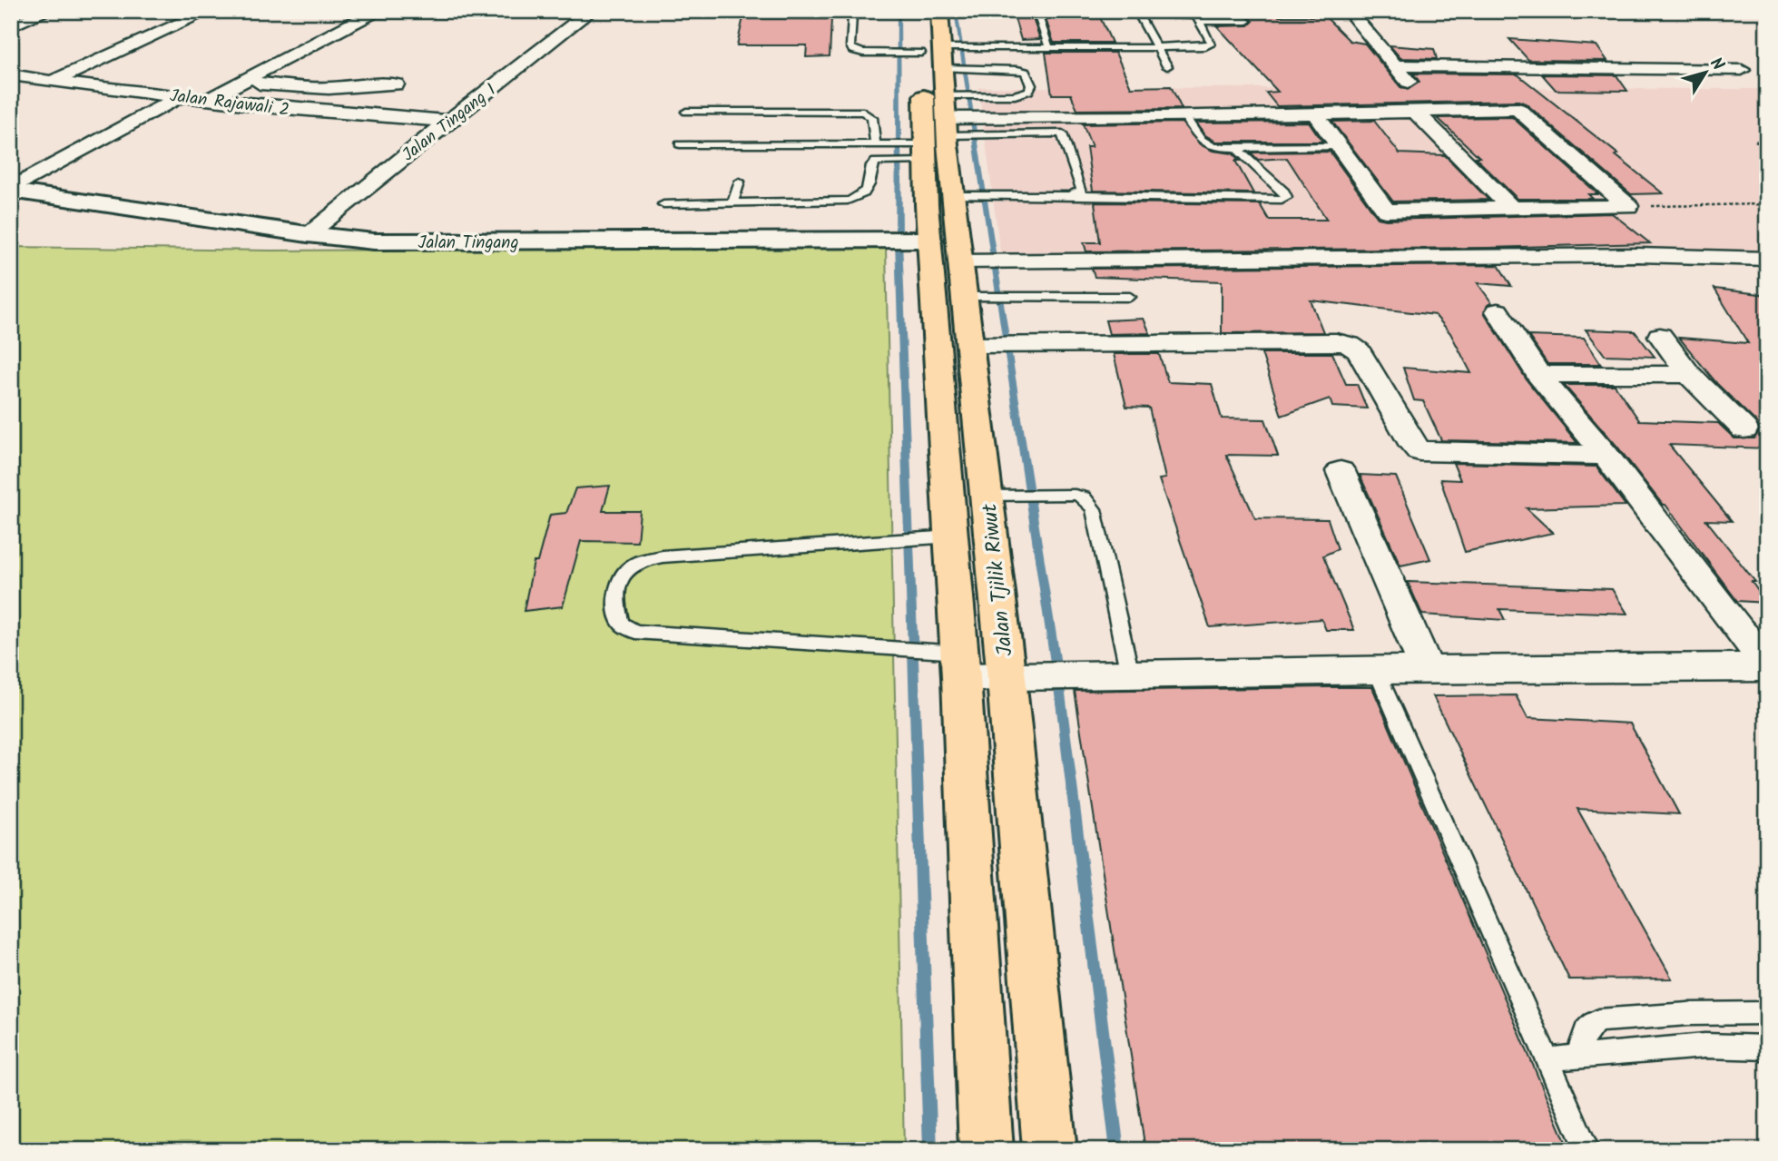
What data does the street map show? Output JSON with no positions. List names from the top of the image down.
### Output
{
  "streets": {
    "highway": ["Jalan Tjilik Riwut"],
    "main road": ["Jalan Tingang"],
    "street": ["Jalan Rajawali 2", "Jalan Tingang 1"]
  },
  "crossings": [
    ["Jalan Rajawali 2", "Jalan Tingang 1"],
    ["Jalan Tingang 1", "Jalan Tingang"],
    ["Jalan Tingang", "Jalan Tjilik Riwut"]
  ],
  "north": "top right"
}
